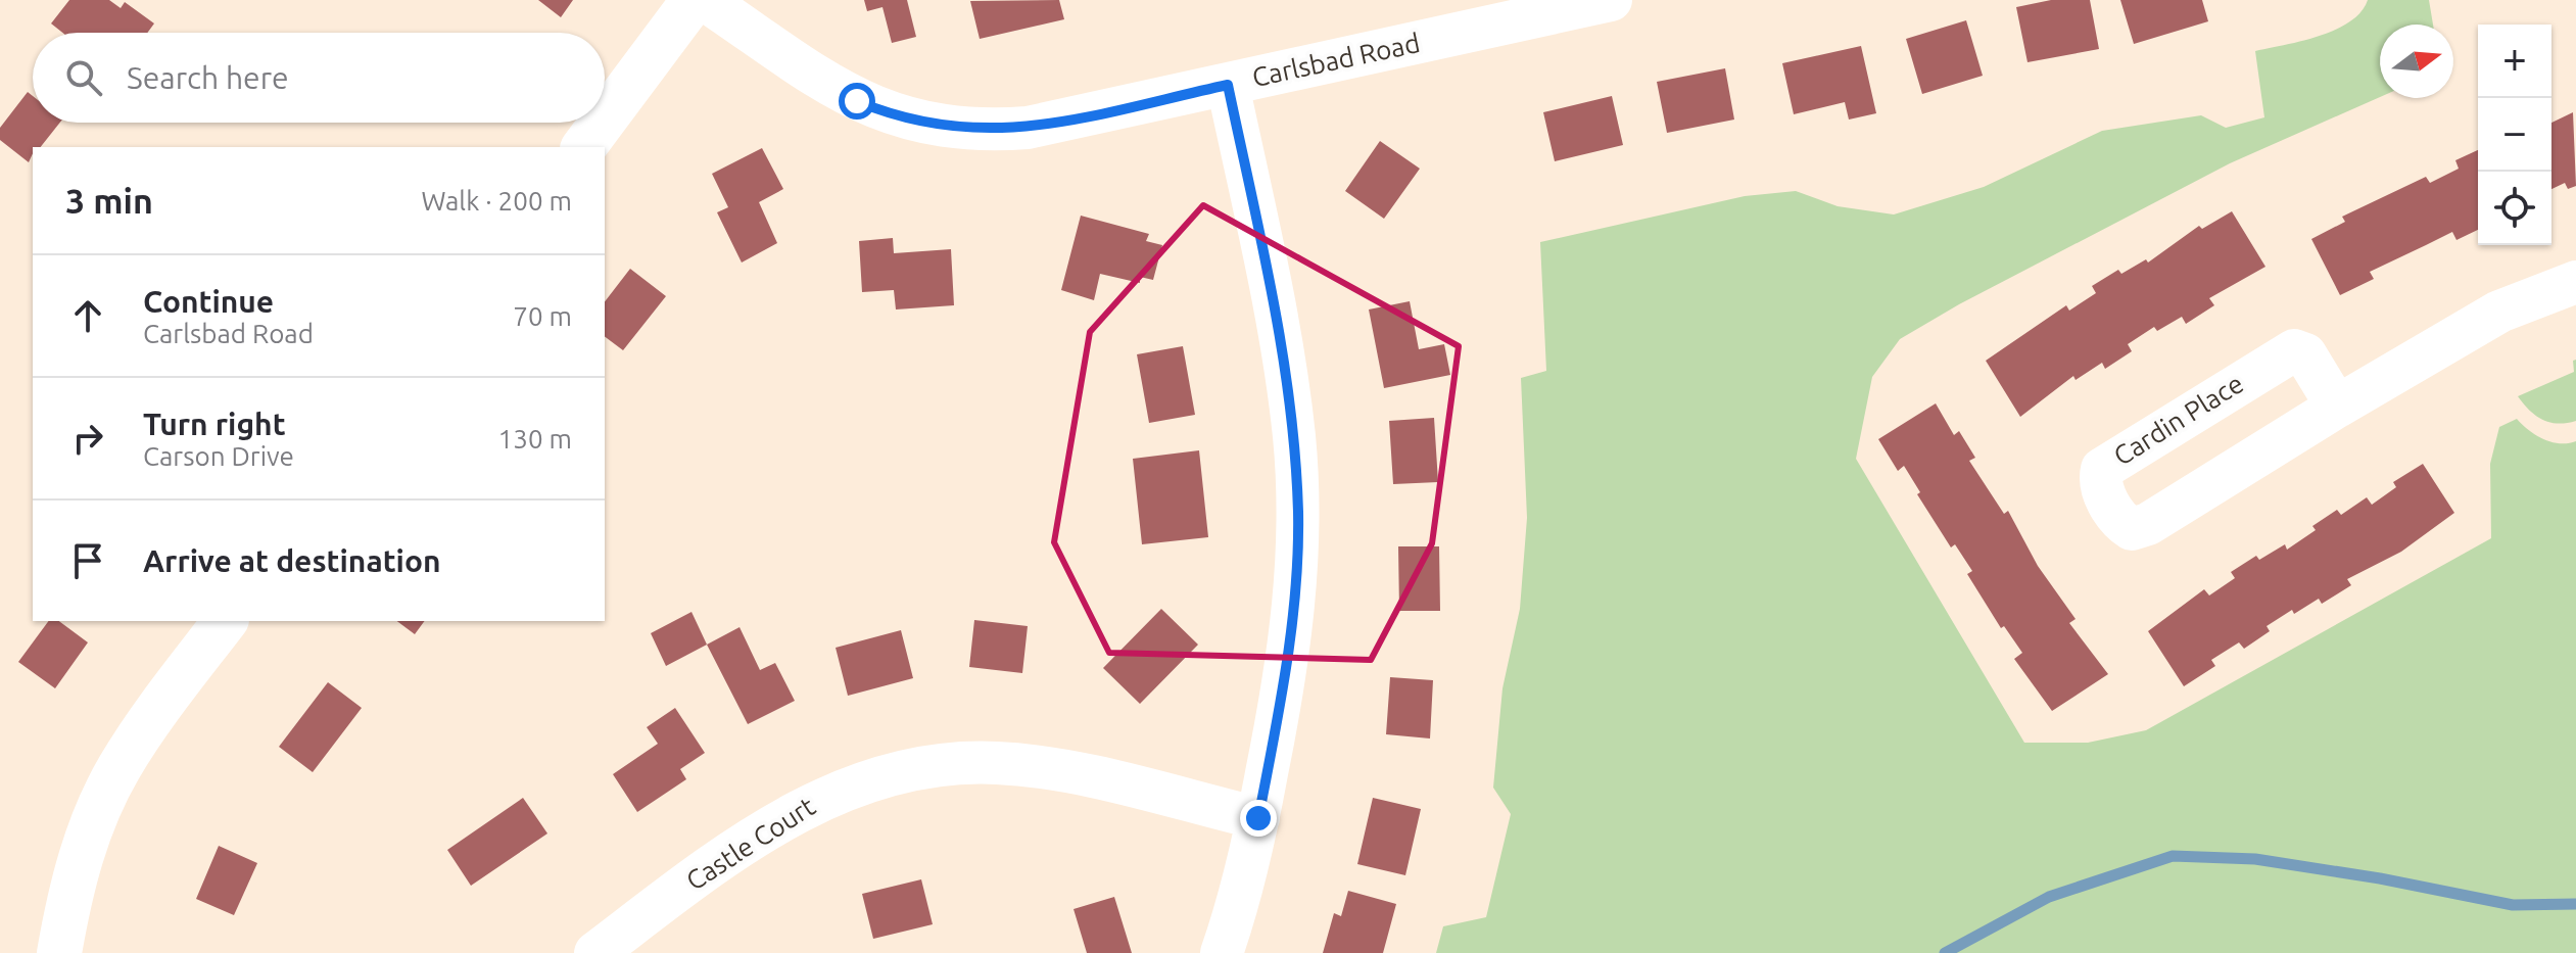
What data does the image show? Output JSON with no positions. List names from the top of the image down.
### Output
{
  "streets": {
    "street": ["Carlsbad Road", "Cardin Place", "Castle Court"]
  },
  "north": "right",
  "page": {
    "map_buttons": ["+", "−"],
    "search": "Search here",
    "heading": ["3 min", "Walk · 200 m"],
    "list": [
      ["Continue", "Carlsbad Road", "70 m"],
      ["Turn right", "Carson Drive", "130 m"],
      "Arrive at destination"
    ]
  }
}
